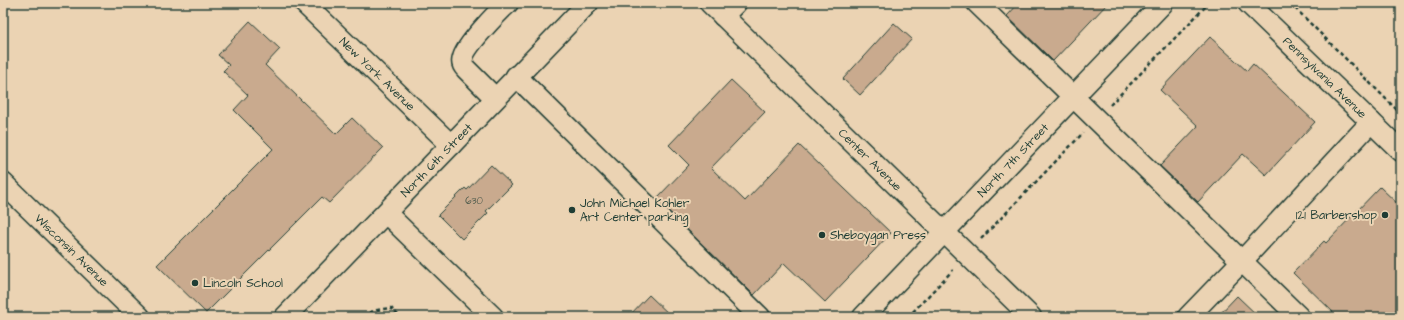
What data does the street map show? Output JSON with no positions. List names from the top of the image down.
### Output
{
  "streets": {
    "street": [
      "New York Avenue",
      "Pennsylvania Avenue",
      "North 6th Street",
      "Center Avenue",
      "North 7th Street",
      "Wisconsin Avenue"
    ]
  },
  "crossings": [
    ["New York Avenue", "North 6th Street"],
    ["Center Avenue", "North 7th Street"]
  ],
  "places": [
    "John Michael Kohler Art Center parking",
    "121 Barbershop",
    "Sheboygan Press",
    "Lincoln School"
  ],
  "house_numbers": ["630"]
}
